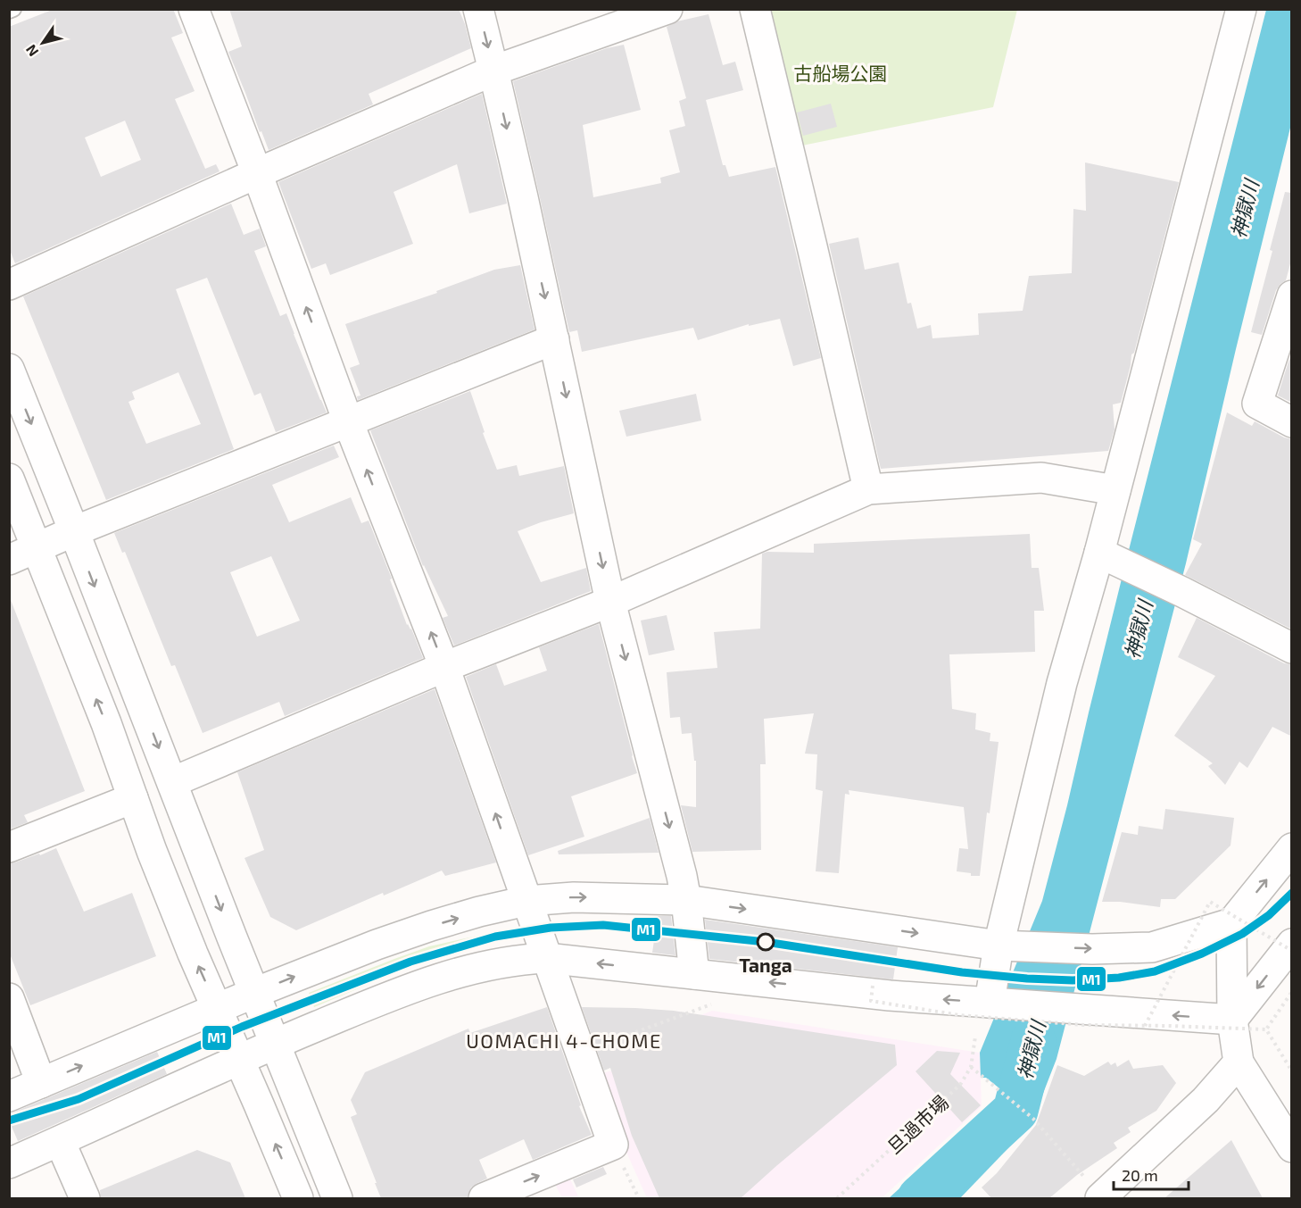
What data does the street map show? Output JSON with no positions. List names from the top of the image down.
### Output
{
  "streets": {
    "path": ["旦過市場"]
  },
  "districts": ["UOMACHI 4-CHOME"],
  "water": ["神獄川"],
  "parks": ["古船場公園"],
  "places": ["Tanga"],
  "lines": ["transit line M1"],
  "scale_bar": "20 m",
  "north": "bottom left"
}
